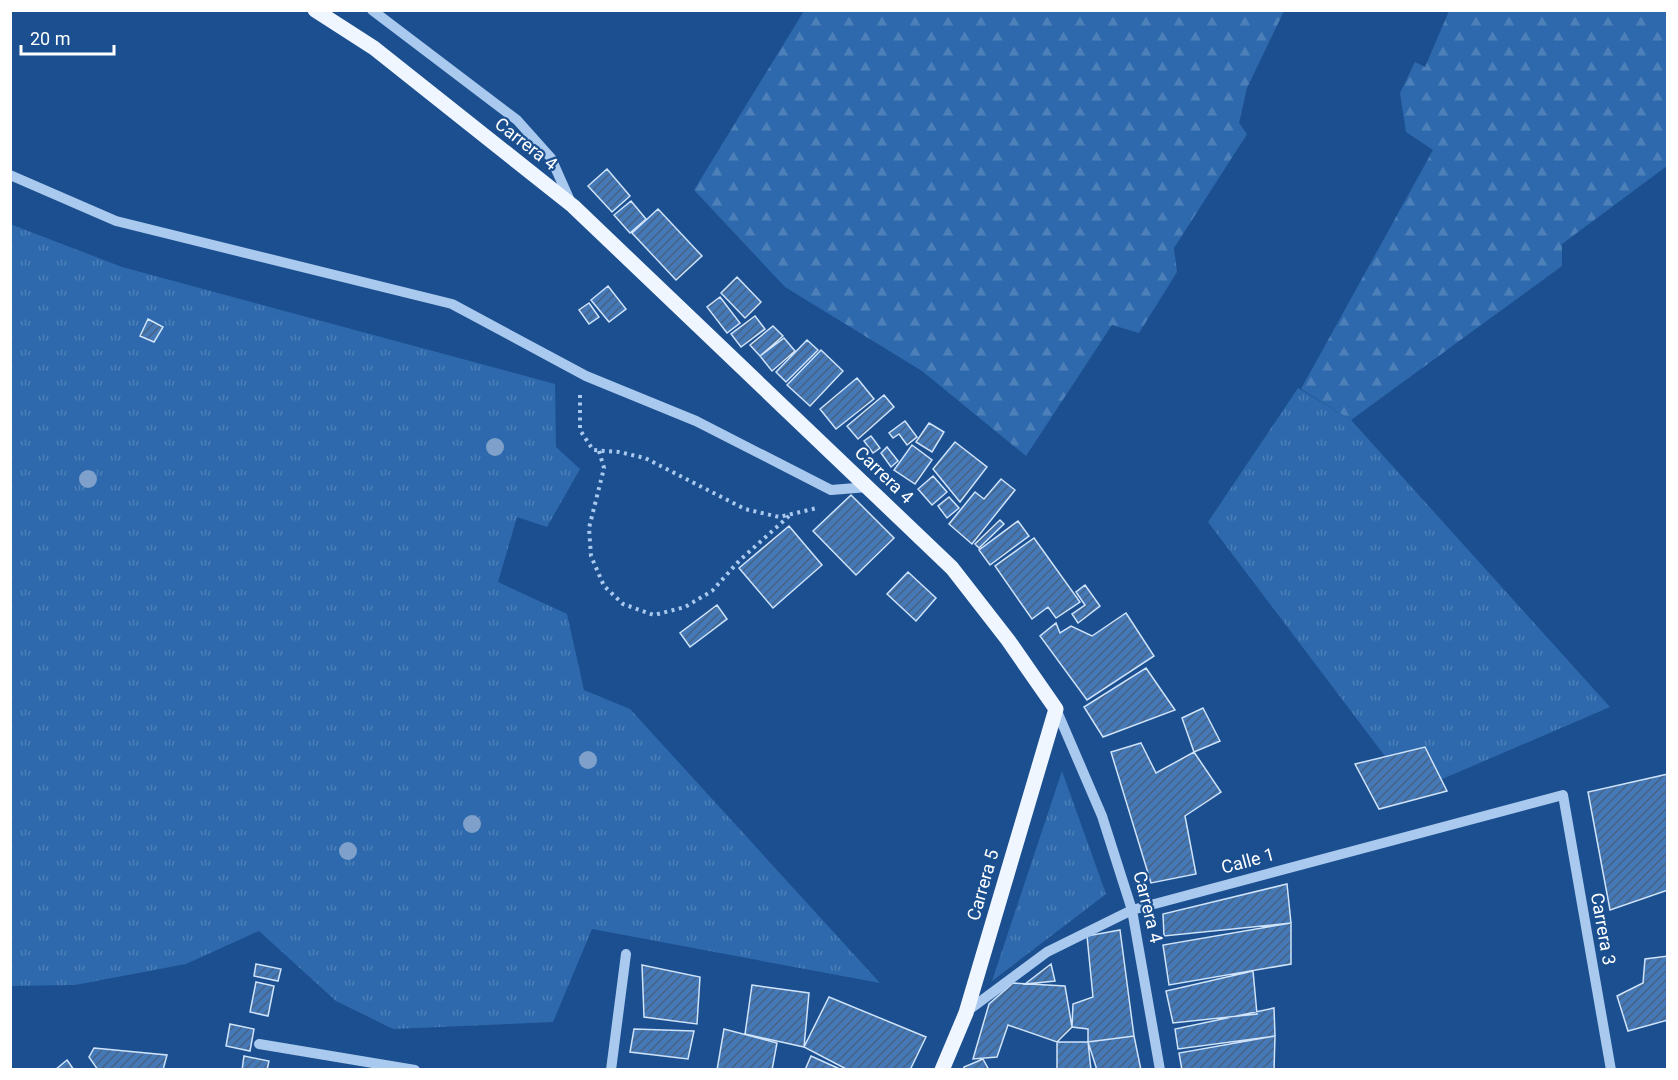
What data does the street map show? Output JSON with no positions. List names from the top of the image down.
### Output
{
  "streets": {
    "main road": ["Carrera 4", "Carrera 5"],
    "street": ["Calle 1", "Carrera 3"]
  },
  "crossings": [
    ["Carrera 4", "Calle 1"],
    ["Carrera 4", "Carrera 5"],
    ["Calle 1", "Carrera 5"],
    ["Calle 1", "Carrera 3"]
  ],
  "scale_bar": "20 m"
}
